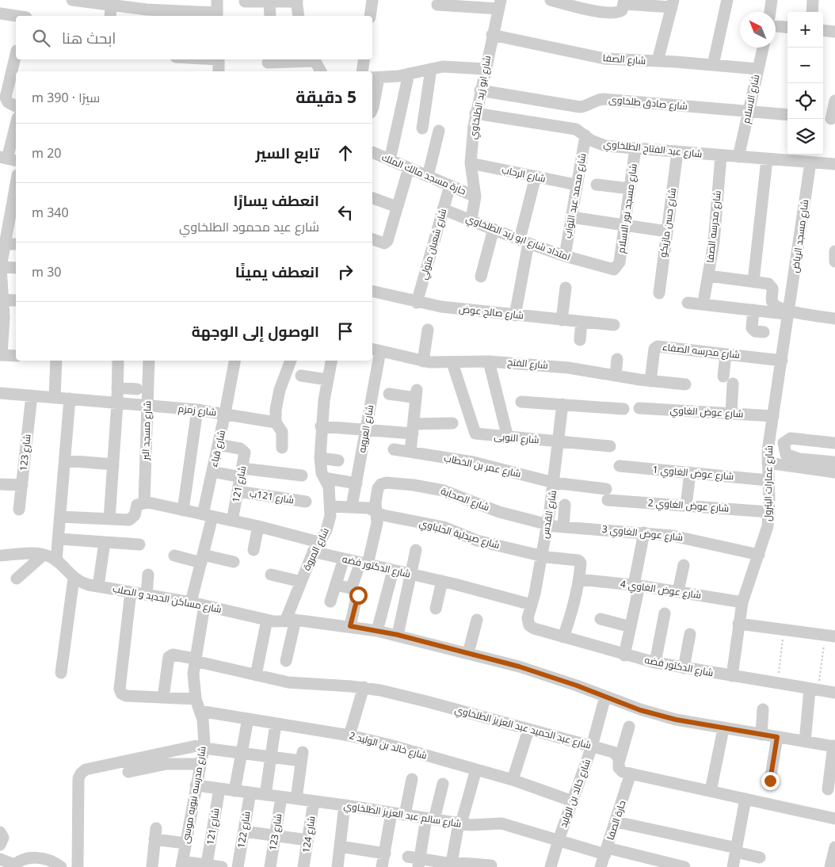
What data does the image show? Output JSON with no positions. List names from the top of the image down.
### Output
{
  "streets": {
    "street": [
      "شارع الصفا",
      "شارع ابو زيد الطلخاوي",
      "شارع الاسلام",
      "شارع صادق طلخاوى",
      "شارع عبد الفتاح الطلخاوي",
      "حارة مسجد مالك الملك",
      "شارع الرحاب",
      "شارع محمد عبد التواب",
      "شارع مسجد نور الاسلام",
      "شارع حسن مازيكو",
      "شارع مدرسه الصفا",
      "شارع مسجد الرياض",
      "امتداد شارع ابو زيد الطلخاوي",
      "شارع شعبان متولي",
      "شارع صالح عوض",
      "شارع مدرسه الصفاء",
      "شارع الفتح",
      "شارع زمزم",
      "شارع عوض الغاوي",
      "شارع العروبه",
      "شارع مسجد البر",
      "شارع النوبى",
      "شارع قباء",
      "شارع 123",
      "شارع عمر بن الخطاب",
      "شارع عوض الغاوي 1",
      "شارع عمارات البترول",
      "شارع 121",
      "شارع 121ب",
      "شارع الصحابة",
      "شارع عوض الغاوي 2",
      "شارع القدس",
      "شارع عوض الغاوي 3",
      "شارع صيدلية الحلباوي",
      "شارع المروة",
      "شارع الدكتور فضه",
      "شارع عوض الغاوي 4",
      "شارع مساكن الحديد و الصلب",
      "شارع عبد الحميد عبد العزيز الطلخاوي",
      "شارع خالد بن الوليد 2",
      "شارع خالد بن الوليد",
      "شارع مدرسه نبويه موسى",
      "شارع سالم عبد العزيز الطلخاوي",
      "حارة الصفا",
      "شارع 122",
      "شارع 124"
    ]
  },
  "crossings": [
    ["شارع الصفا", "شارع ابو زيد الطلخاوي"],
    ["شارع الصفا", "شارع الاسلام"],
    ["شارع ابو زيد الطلخاوي", "شارع صادق طلخاوى"],
    ["شارع ابو زيد الطلخاوي", "شارع عبد الفتاح الطلخاوي"],
    ["شارع ابو زيد الطلخاوي", "حارة مسجد مالك الملك"],
    ["شارع ابو زيد الطلخاوي", "شارع الرحاب"],
    ["شارع ابو زيد الطلخاوي", "امتداد شارع ابو زيد الطلخاوي"],
    ["شارع الاسلام", "شارع صادق طلخاوى"],
    ["شارع الاسلام", "شارع عبد الفتاح الطلخاوي"],
    ["شارع عبد الفتاح الطلخاوي", "شارع محمد عبد التواب"],
    ["شارع عبد الفتاح الطلخاوي", "شارع مسجد نور الاسلام"],
    ["شارع عبد الفتاح الطلخاوي", "شارع حسن مازيكو"],
    ["شارع عبد الفتاح الطلخاوي", "شارع مدرسه الصفا"],
    ["شارع عبد الفتاح الطلخاوي", "شارع مسجد الرياض"],
    ["حارة مسجد مالك الملك", "شارع شعبان متولي"],
    ["شارع الرحاب", "شارع محمد عبد التواب"],
    ["شارع محمد عبد التواب", "امتداد شارع ابو زيد الطلخاوي"],
    ["شارع مسجد نور الاسلام", "امتداد شارع ابو زيد الطلخاوي"],
    ["شارع مسجد الرياض", "شارع عمارات البترول"],
    ["امتداد شارع ابو زيد الطلخاوي", "شارع شعبان متولي"],
    ["شارع شعبان متولي", "شارع صالح عوض"],
    ["شارع مدرسه الصفاء", "شارع الفتح"],
    ["شارع مدرسه الصفاء", "شارع عمارات البترول"],
    ["شارع الفتح", "شارع العروبه"],
    ["شارع الفتح", "شارع النوبى"],
    ["شارع زمزم", "شارع مسجد البر"],
    ["شارع زمزم", "شارع قباء"],
    ["شارع زمزم", "شارع 123"],
    ["شارع عوض الغاوي", "شارع عمارات البترول"],
    ["شارع العروبه", "شارع صيدلية الحلباوي"],
    ["شارع النوبى", "شارع القدس"],
    ["شارع قباء", "شارع 121"],
    ["شارع قباء", "شارع مساكن الحديد و الصلب"],
    ["شارع 123", "شارع سالم عبد العزيز الطلخاوي"],
    ["شارع عمر بن الخطاب", "شارع عوض الغاوي 2"],
    ["شارع عمر بن الخطاب", "شارع القدس"],
    ["شارع عوض الغاوي 1", "شارع عمارات البترول"],
    ["شارع عمارات البترول", "شارع عوض الغاوي 2"],
    ["شارع عمارات البترول", "شارع عوض الغاوي 3"],
    ["شارع عمارات البترول", "شارع الدكتور فضه"],
    ["شارع عمارات البترول", "شارع عوض الغاوي 4"],
    ["شارع 121", "شارع 121ب"],
    ["شارع 121", "شارع سالم عبد العزيز الطلخاوي"],
    ["شارع الصحابة", "شارع القدس"],
    ["شارع الصحابة", "شارع عوض الغاوي 3"],
    ["شارع الصحابة", "شارع صيدلية الحلباوي"],
    ["شارع القدس", "شارع عوض الغاوي 3"],
    ["شارع القدس", "شارع صيدلية الحلباوي"],
    ["شارع القدس", "شارع الدكتور فضه"],
    ["شارع صيدلية الحلباوي", "شارع المروة"],
    ["شارع صيدلية الحلباوي", "شارع عوض الغاوي 4"],
    ["شارع المروة", "شارع الدكتور فضه"],
    ["شارع المروة", "شارع مساكن الحديد و الصلب"],
    ["شارع مساكن الحديد و الصلب", "شارع خالد بن الوليد"],
    ["شارع مساكن الحديد و الصلب", "شارع مدرسه نبويه موسى"],
    ["شارع عبد الحميد عبد العزيز الطلخاوي", "شارع خالد بن الوليد"],
    ["شارع عبد الحميد عبد العزيز الطلخاوي", "شارع مدرسه نبويه موسى"],
    ["شارع عبد الحميد عبد العزيز الطلخاوي", "حارة الصفا"],
    ["شارع خالد بن الوليد 2", "شارع خالد بن الوليد"],
    ["شارع خالد بن الوليد 2", "شارع مدرسه نبويه موسى"],
    ["شارع خالد بن الوليد", "شارع سالم عبد العزيز الطلخاوي"],
    ["شارع مدرسه نبويه موسى", "شارع سالم عبد العزيز الطلخاوي"],
    ["شارع سالم عبد العزيز الطلخاوي", "حارة الصفا"],
    ["شارع سالم عبد العزيز الطلخاوي", "شارع 122"],
    ["شارع سالم عبد العزيز الطلخاوي", "شارع 124"]
  ],
  "north": "top left",
  "page": {
    "map_buttons": ["+", "−"],
    "search": "ابحث هنا",
    "heading": ["5 دقيقة", "سيرًا · 390 m"],
    "list": [
      ["تابع السير", "20 m"],
      ["انعطف يسارًا", "شارع عيد محمود الطلخاوي", "340 m"],
      ["انعطف يمينًا", "30 m"],
      "الوصول إلى الوجهة"
    ]
  }
}
